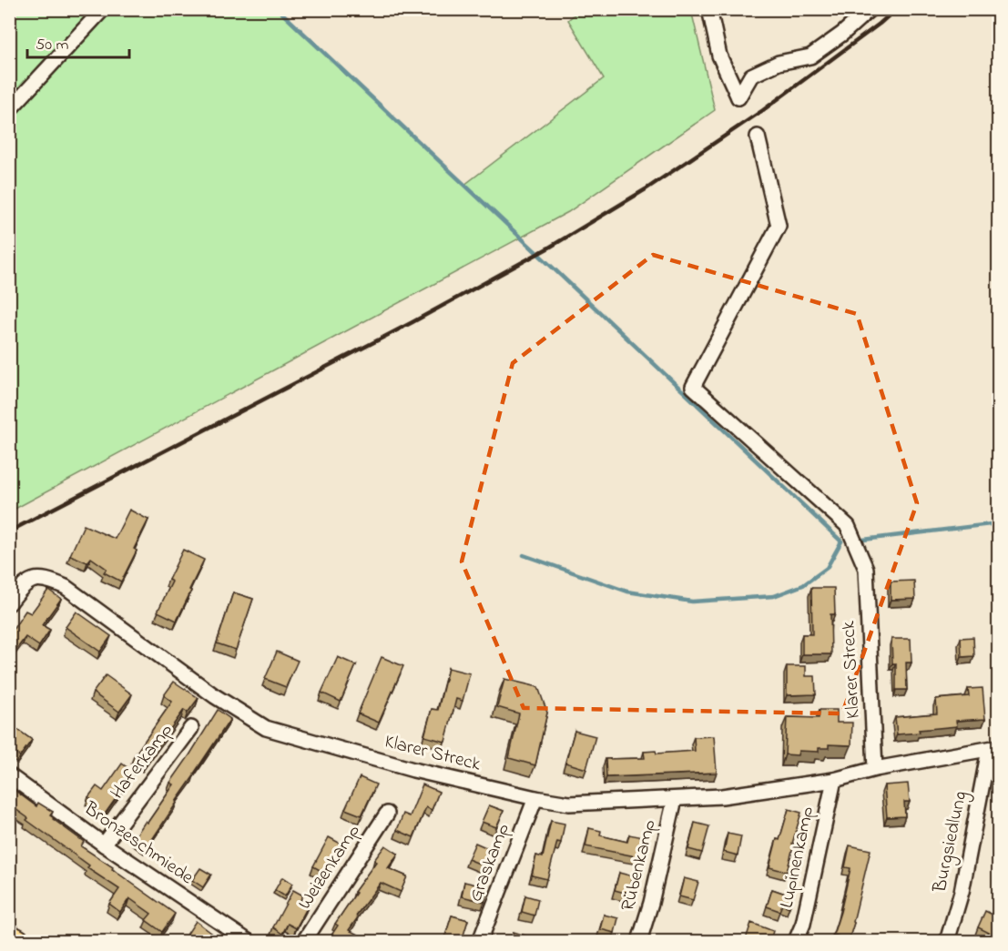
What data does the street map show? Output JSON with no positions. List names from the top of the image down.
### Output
{
  "streets": {
    "street": [
      "Klarer Streck",
      "Haferkamp",
      "Burgsiedlung",
      "Bronzeschmiede",
      "Lupinenkamp",
      "Graskamp",
      "Rübenkamp",
      "Weizenkamp"
    ]
  },
  "crossings": [
    ["Klarer Streck", "Burgsiedlung"],
    ["Klarer Streck", "Lupinenkamp"],
    ["Klarer Streck", "Graskamp"],
    ["Klarer Streck", "Rübenkamp"],
    ["Haferkamp", "Bronzeschmiede"]
  ],
  "scale_bar": "50 m"
}
